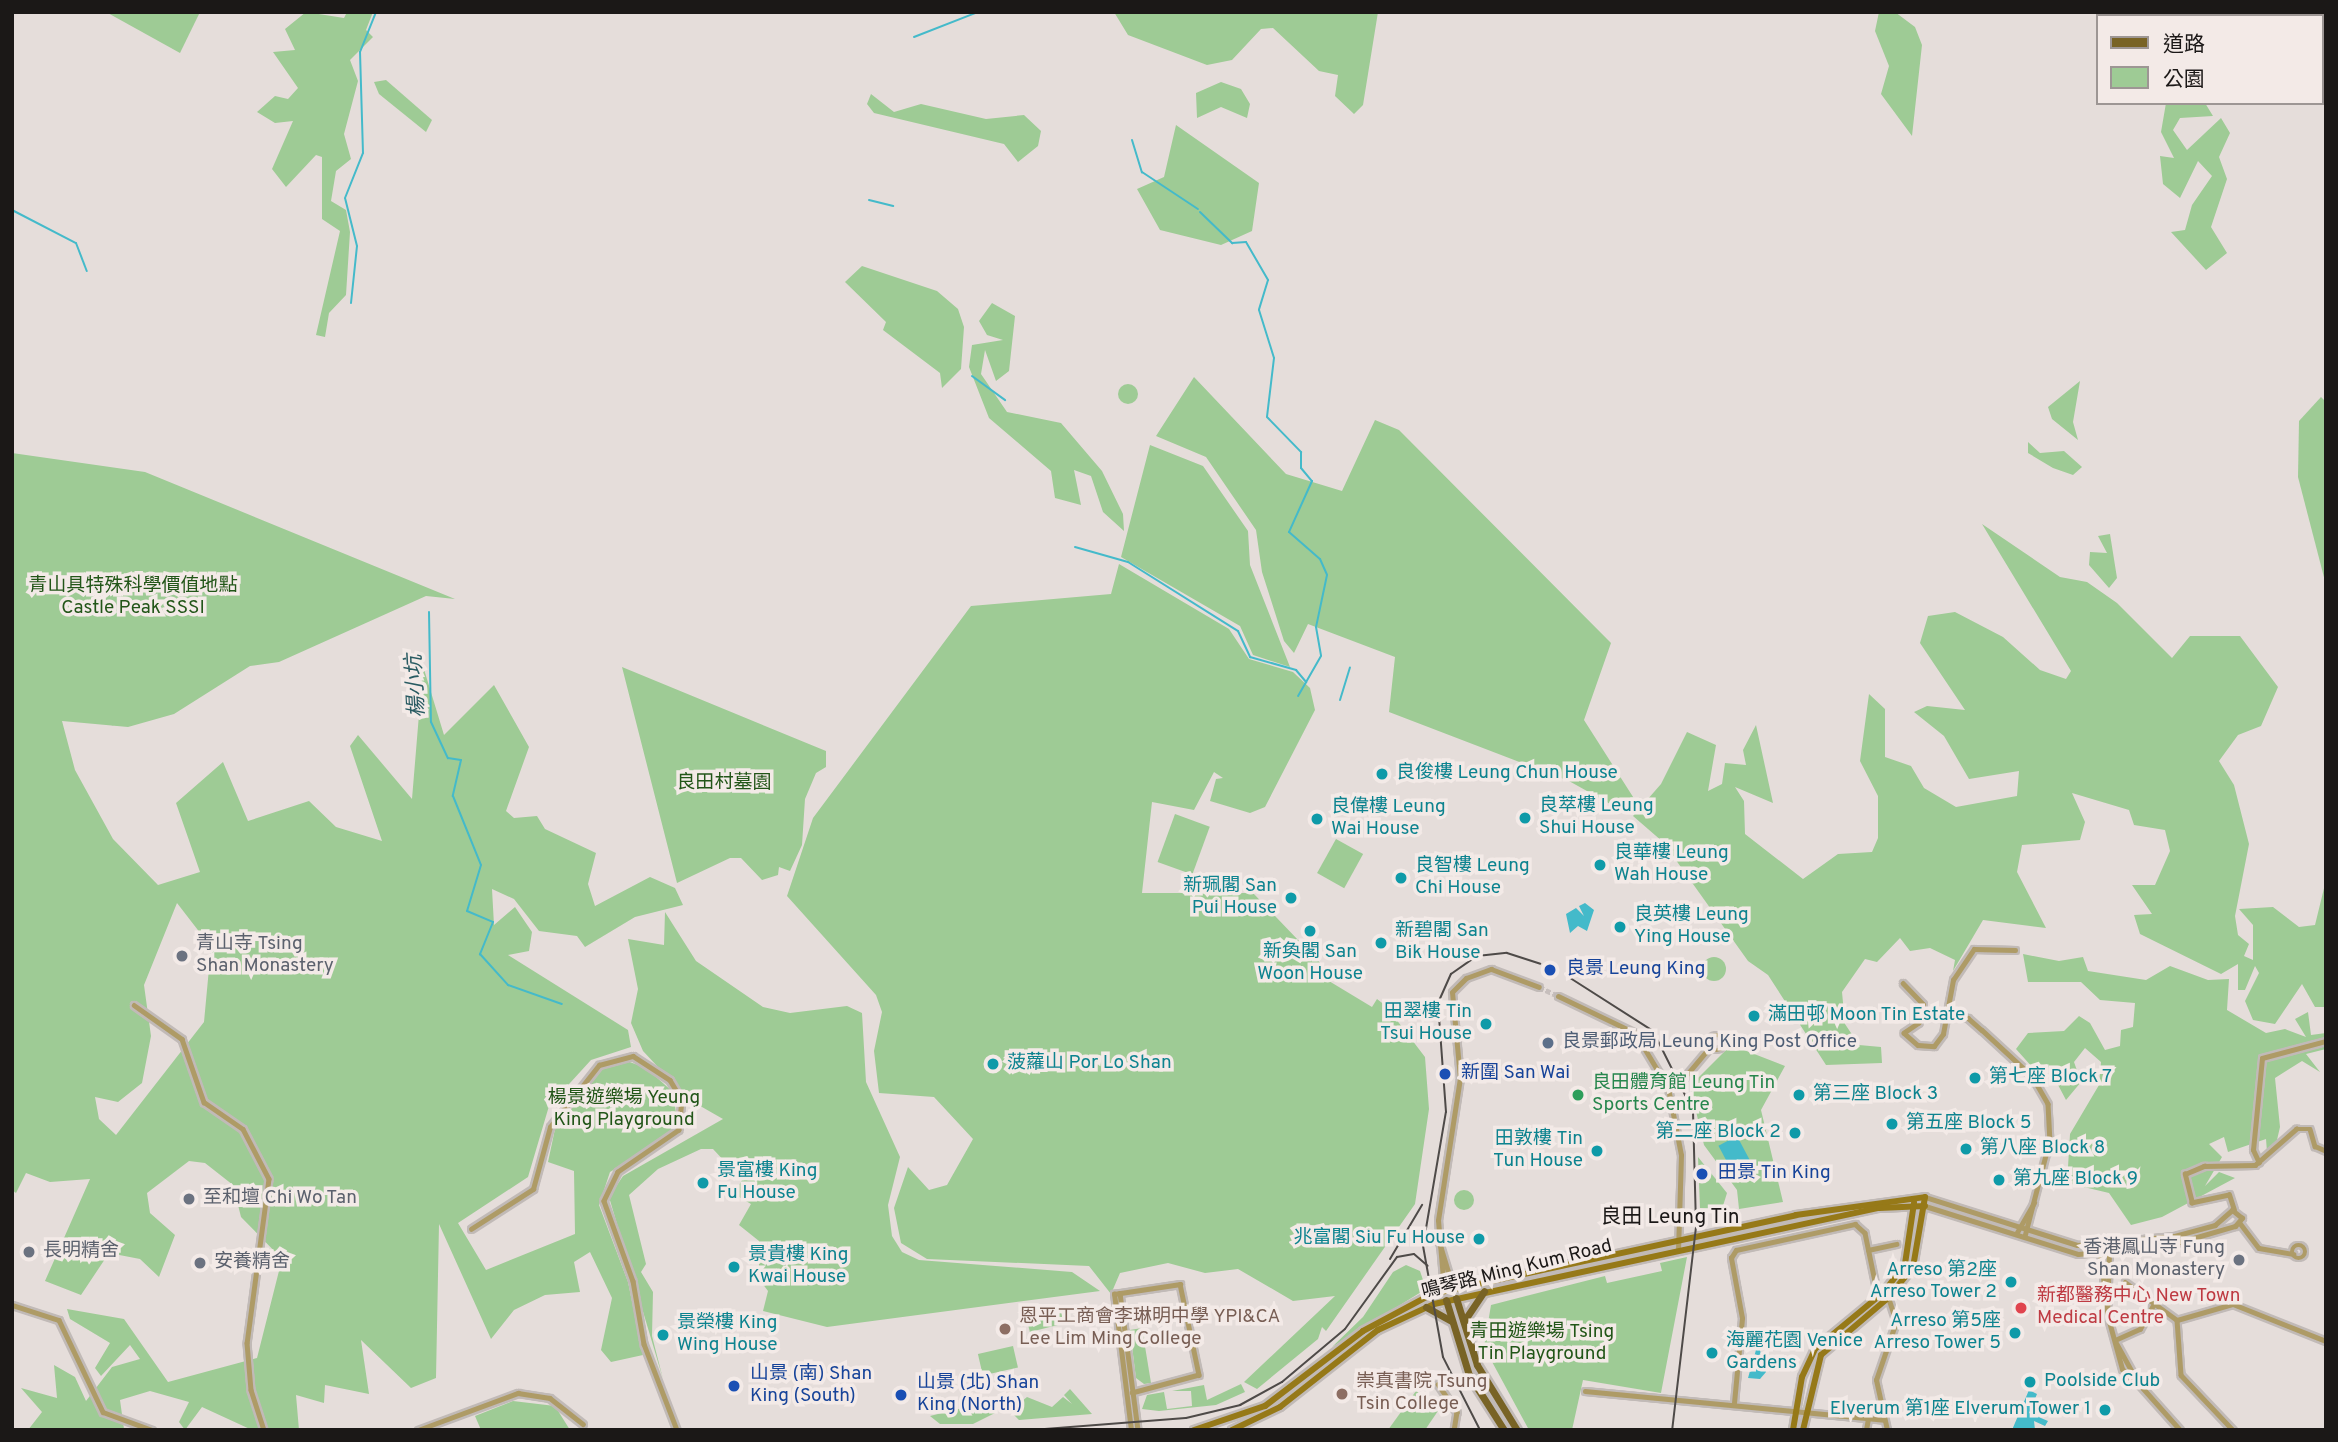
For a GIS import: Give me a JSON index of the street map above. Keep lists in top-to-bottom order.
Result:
{
  "streets": {
    "main road": ["鳴琴路 Ming Kum Road"]
  },
  "districts": ["良田 Leung Tin"],
  "water": ["楊小坑"],
  "parks": [
    "青山具特殊科學價值地點 Castle Peak SSSI",
    "良田村墓園",
    "楊景遊樂場 Yeung King Playground",
    "青田遊樂場 Tsing Tin Playground"
  ],
  "places": [
    "良俊樓 Leung Chun House",
    "良萃樓 Leung Shui House",
    "良偉樓 Leung Wai House",
    "良華樓 Leung Wah House",
    "良智樓 Leung Chi House",
    "新珮閣 San Pui House",
    "良英樓 Leung Ying House",
    "新奐閣 San Woon House",
    "新碧閣 San Bik House",
    "青山寺 Tsing Shan Monastery",
    "良景 Leung King",
    "滿田邨 Moon Tin Estate",
    "田翠樓 Tin Tsui House",
    "良景郵政局 Leung King Post Office",
    "菠蘿山 Por Lo Shan",
    "新圍 San Wai",
    "第七座 Block 7",
    "良田體育館 Leung Tin Sports Centre",
    "第三座 Block 3",
    "第五座 Block 5",
    "第二座 Block 2",
    "第八座 Block 8",
    "田敦樓 Tin Tun House",
    "田景 Tin King",
    "第九座 Block 9",
    "景富樓 King Fu House",
    "至和壇 Chi Wo Tan",
    "兆富閣 Siu Fu House",
    "長明精舍",
    "香港鳳山寺 Fung Shan Monastery",
    "安養精舍",
    "景貴樓 King Kwai House",
    "Arreso 第2座 Arreso Tower 2",
    "新都醫務中心 New Town Medical Centre",
    "恩平工商會李琳明中學 YPI&CA Lee Lim Ming College",
    "Arreso 第5座 Arreso Tower 5",
    "景榮樓 King Wing House",
    "海麗花園 Venice Gardens",
    "Poolside Club",
    "山景 (南) Shan King (South)",
    "崇真書院 Tsung Tsin College",
    "山景 (北) Shan King (North)",
    "Elverum 第1座 Elverum Tower 1"
  ],
  "legend": ["道路", "公園"]
}
